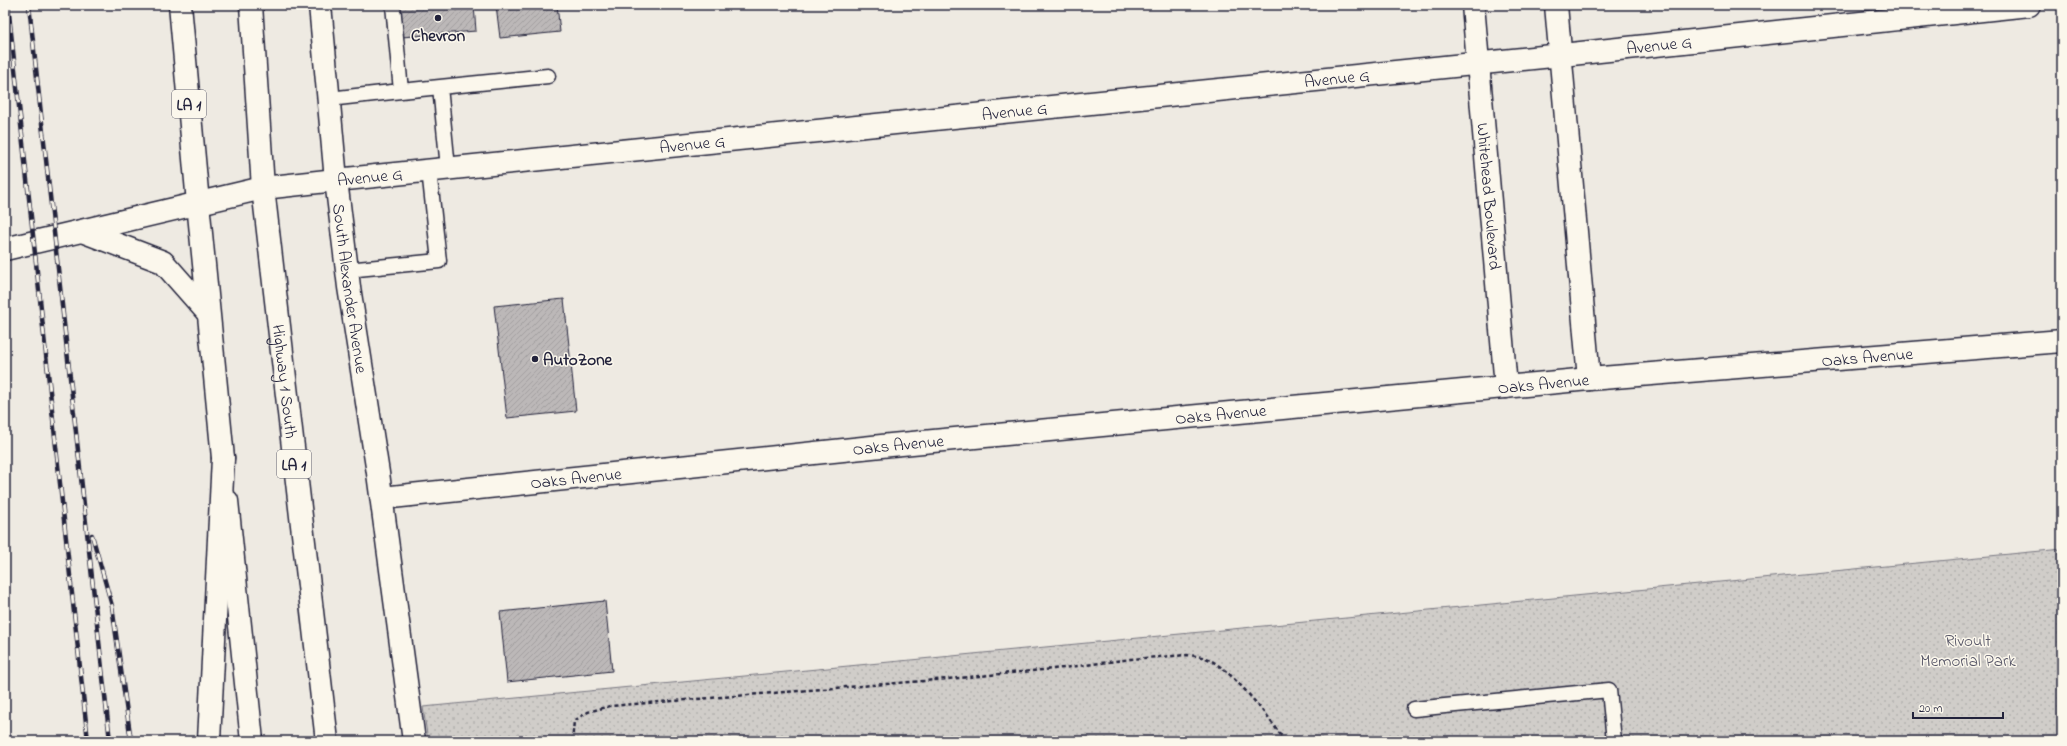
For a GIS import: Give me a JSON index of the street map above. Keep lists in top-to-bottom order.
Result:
{
  "streets": {
    "main road": [
      "Avenue G",
      "LA 1",
      "Whitehead Boulevard",
      "South Alexander Avenue",
      "Oaks Avenue",
      "Highway 1 South"
    ]
  },
  "crossings": [
    ["Avenue G", "LA 1"],
    ["Avenue G", "Whitehead Boulevard"],
    ["Avenue G", "South Alexander Avenue"],
    ["Avenue G", "Highway 1 South"],
    ["LA 1", "Highway 1 South"],
    ["Whitehead Boulevard", "Oaks Avenue"],
    ["South Alexander Avenue", "Oaks Avenue"]
  ],
  "parks": ["Rivoult Memorial Park"],
  "places": ["Chevron", "AutoZone"],
  "scale_bar": "20 m"
}
